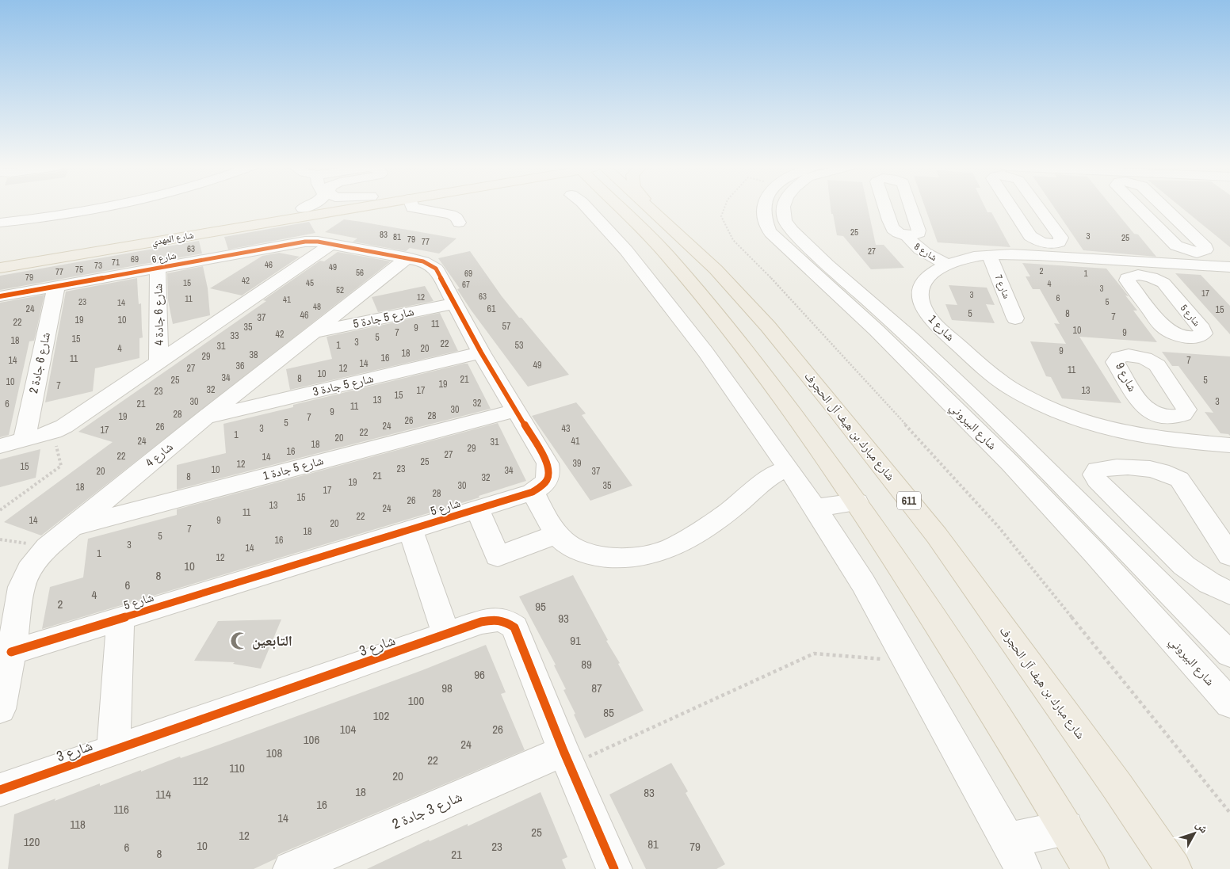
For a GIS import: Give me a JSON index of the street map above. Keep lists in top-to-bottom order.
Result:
{
  "streets": {
    "main road": ["شارع المهدي", "شارع مبارك بن هيف آل الحجرف", "611"],
    "street": [
      "شارع 8",
      "شارع 6",
      "شارع 7",
      "شارع 6 جادة 4",
      "شارع 5",
      "شارع 5 جادة 5",
      "شارع 1",
      "شارع 6 جادة 2",
      "شارع 5 جادة 3",
      "شارع البيروني",
      "شارع 4",
      "شارع 5 جادة 1",
      "شارع 3",
      "شارع 3 جادة 2"
    ]
  },
  "crossings": [
    ["شارع 8", "شارع 1"],
    ["شارع 6", "شارع 6 جادة 4"],
    ["شارع 6", "شارع 5"],
    ["شارع 6", "شارع 6 جادة 2"],
    ["شارع 7", "شارع 1"],
    ["شارع 5", "شارع 5 جادة 5"],
    ["شارع 5", "شارع 5 جادة 3"],
    ["شارع 5", "شارع 4"],
    ["شارع 5", "شارع 5 جادة 1"],
    ["شارع 5 جادة 5", "شارع 4"],
    ["شارع 5 جادة 3", "شارع 4"],
    ["شارع 4", "شارع 5 جادة 1"],
    ["شارع 3", "شارع 3 جادة 2"]
  ],
  "places": {
    "mosque": ["التابعين"]
  },
  "house_numbers": [
    "25",
    "83",
    "3",
    "81",
    "25",
    "79",
    "77",
    "63",
    "27",
    "69",
    "71",
    "46",
    "73",
    "49",
    "75",
    "2",
    "77",
    "56",
    "69",
    "1",
    "79",
    "42",
    "15",
    "45",
    "4",
    "67",
    "3",
    "52",
    "17",
    "3",
    "63",
    "12",
    "6",
    "11",
    "41",
    "23",
    "5",
    "14",
    "48",
    "24",
    "61",
    "15",
    "5",
    "8",
    "46",
    "7",
    "37",
    "19",
    "10",
    "22",
    "11",
    "57",
    "35",
    "9",
    "10",
    "7",
    "9",
    "42",
    "33",
    "5",
    "15",
    "18",
    "3",
    "22",
    "1",
    "53",
    "31",
    "4",
    "20",
    "9",
    "18",
    "38",
    "29",
    "16",
    "11",
    "14",
    "7",
    "14",
    "49",
    "36",
    "27",
    "12",
    "11",
    "10",
    "34",
    "8",
    "21",
    "25",
    "5",
    "10",
    "19",
    "7",
    "32",
    "17",
    "13",
    "23",
    "15",
    "13",
    "30",
    "3",
    "32",
    "6",
    "21",
    "11",
    "30",
    "9",
    "28",
    "28",
    "19",
    "7",
    "26",
    "5",
    "24",
    "26",
    "3",
    "43",
    "17",
    "22",
    "1",
    "20",
    "24",
    "41",
    "31",
    "18",
    "29",
    "16",
    "27",
    "22",
    "14",
    "25",
    "39",
    "12",
    "15",
    "23",
    "10",
    "34",
    "20",
    "37",
    "21",
    "8",
    "32",
    "19",
    "30",
    "35",
    "18",
    "17",
    "28",
    "15",
    "26",
    "13",
    "24",
    "11",
    "22",
    "14",
    "9",
    "20",
    "7",
    "18",
    "5",
    "16",
    "3",
    "14",
    "1",
    "12",
    "10",
    "8",
    "6",
    "4",
    "2",
    "95",
    "93",
    "91",
    "89",
    "96",
    "98",
    "87",
    "100",
    "85",
    "102",
    "104",
    "26",
    "106",
    "24",
    "108",
    "22",
    "110",
    "20",
    "112",
    "18",
    "83",
    "114",
    "16",
    "116",
    "14",
    "118",
    "25",
    "12",
    "120",
    "81",
    "10",
    "23",
    "79",
    "6",
    "8",
    "21"
  ],
  "north": "top right"
}
